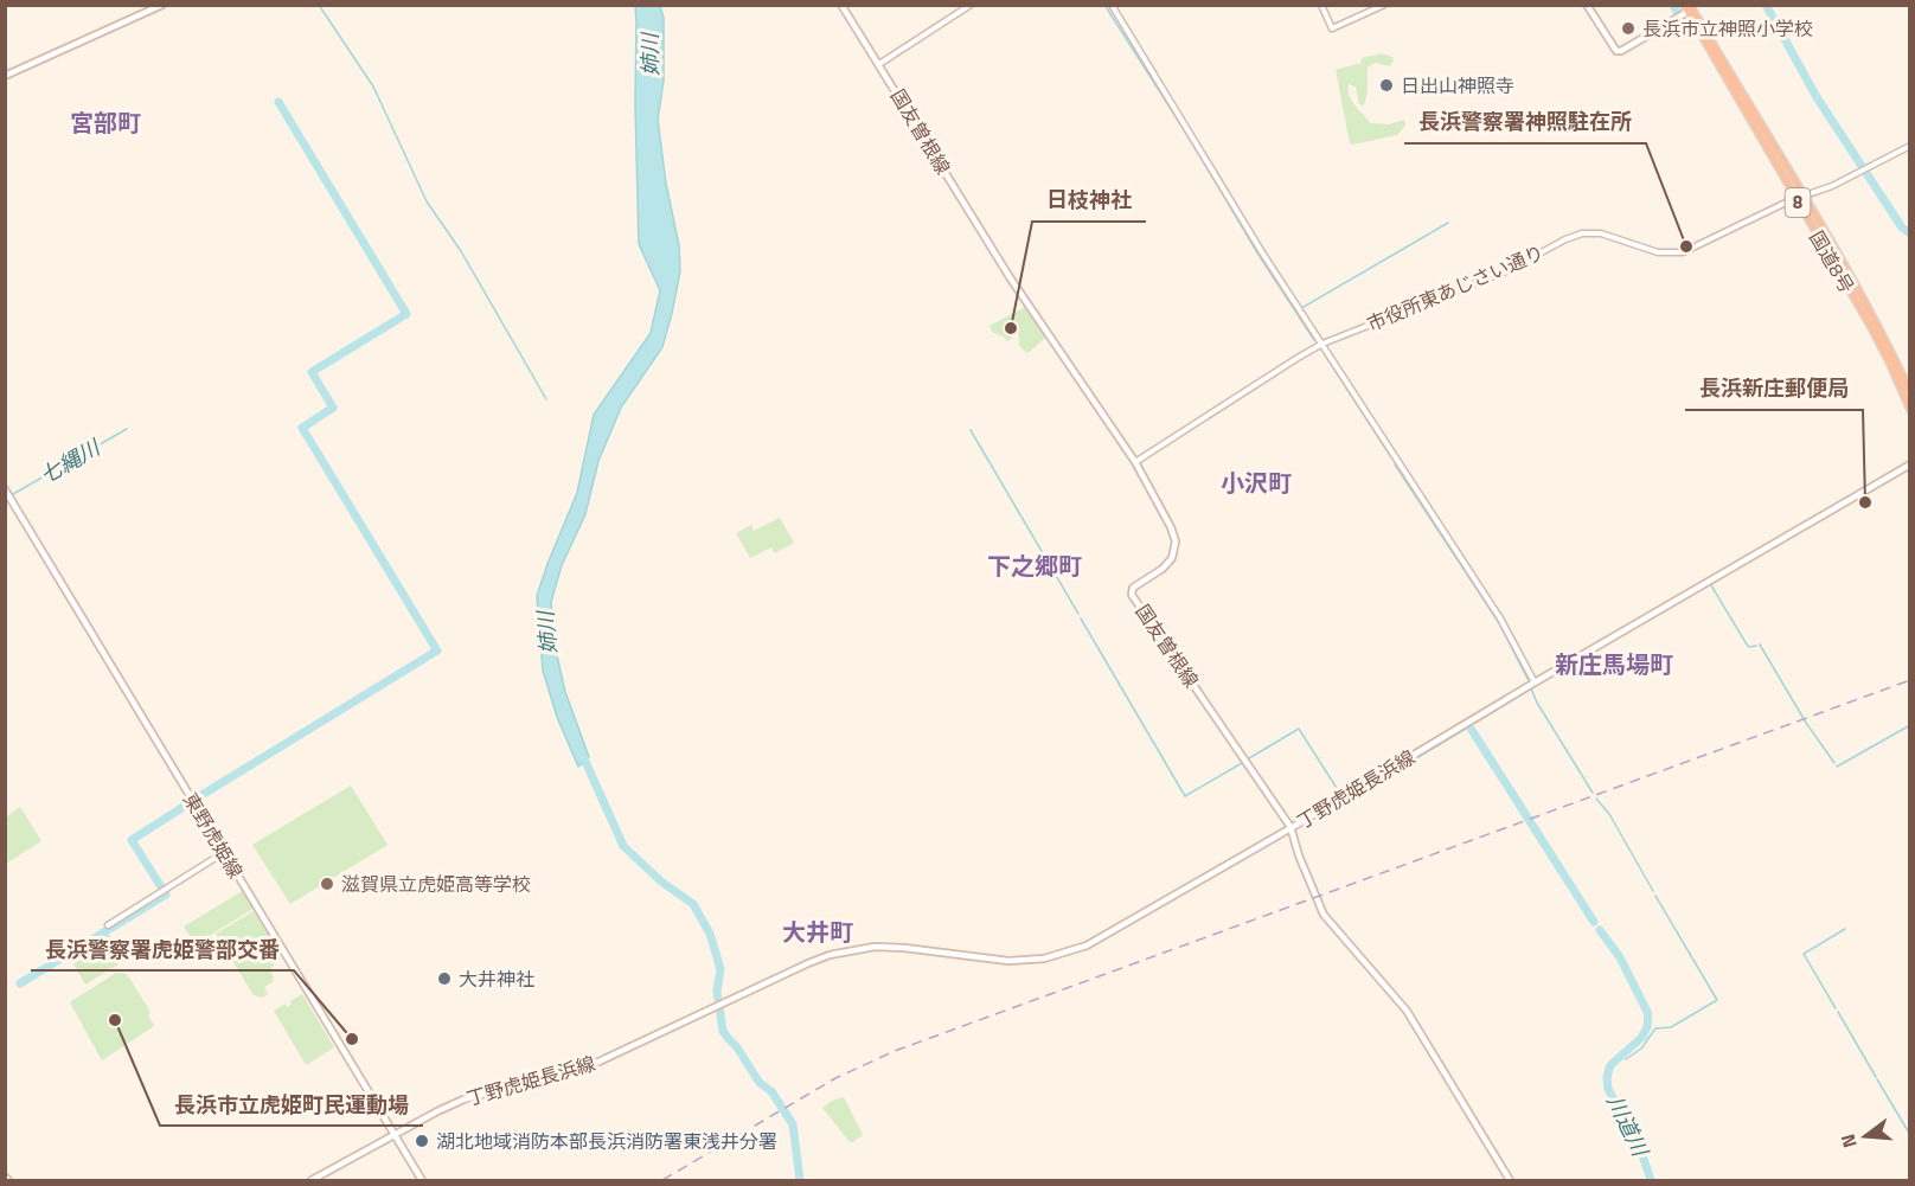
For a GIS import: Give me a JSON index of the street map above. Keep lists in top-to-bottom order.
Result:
{
  "streets": {
    "highway": ["8", "国道8号"],
    "main road": ["国友曽根線", "丁野虎姫長浜線", "東野虎姫線"],
    "street": ["市役所東あじさい通り"]
  },
  "crossings": [
    ["国友曽根線", "市役所東あじさい通り"],
    ["国友曽根線", "丁野虎姫長浜線"],
    ["国道8号", "市役所東あじさい通り"],
    ["丁野虎姫長浜線", "東野虎姫線"]
  ],
  "districts": [
    "宮部町",
    "小沢町",
    "下之郷町",
    "新庄馬場町",
    "大井町"
  ],
  "water": ["姉川", "七縄川", "川道川"],
  "places": [
    "長浜市立神照小学校",
    "日出山神照寺",
    "長浜警察署神照駐在所",
    "日枝神社",
    "長浜新庄郵便局",
    "滋賀県立虎姫高等学校",
    "大井神社",
    "長浜市立虎姫町民運動場",
    "長浜警察署虎姫警部交番",
    "湖北地域消防本部長浜消防署東浅井分署"
  ],
  "north": "left"
}
